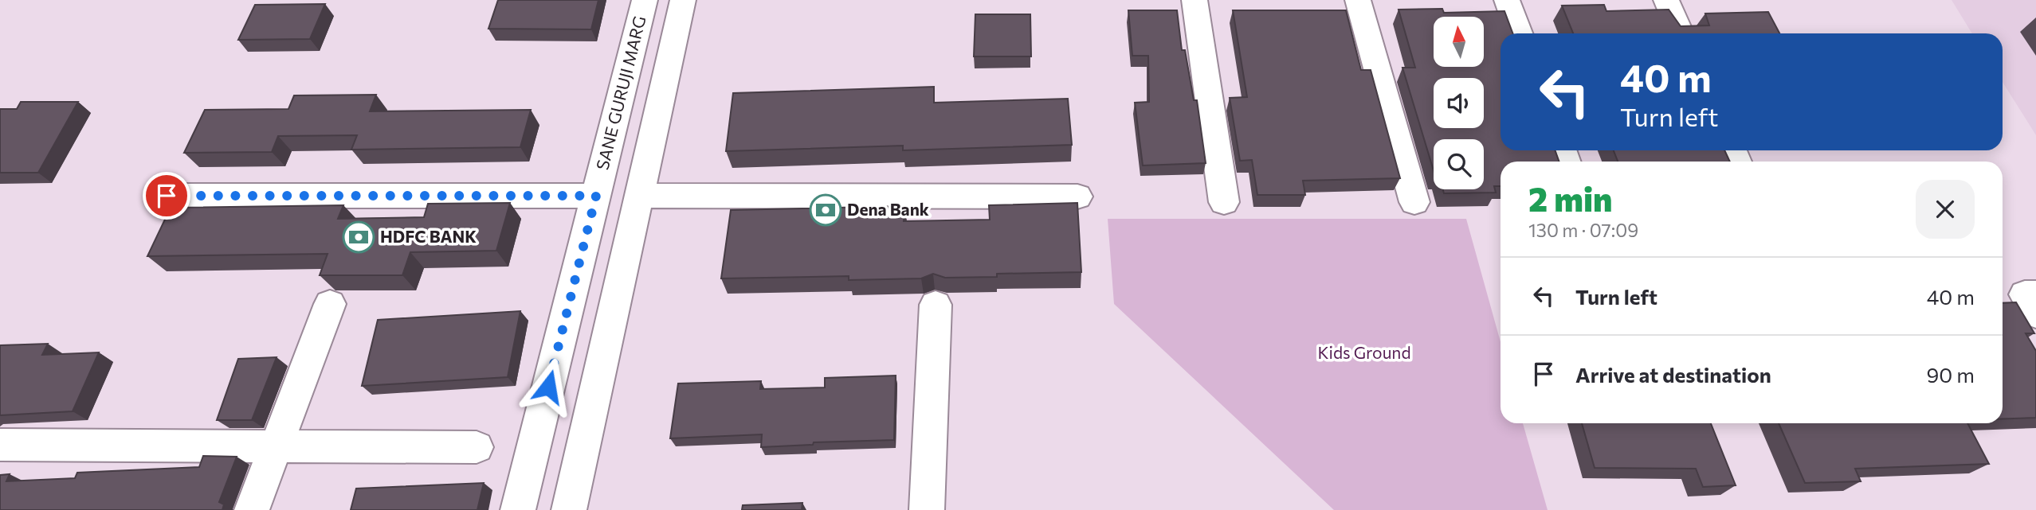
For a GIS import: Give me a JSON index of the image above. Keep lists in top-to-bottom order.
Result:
{
  "streets": {
    "street": ["SANE GURUJI MARG"]
  },
  "parks": ["Kids Ground"],
  "places": {
    "bank": ["Dena Bank", "HDFC BANK"]
  },
  "north": "top",
  "page": {
    "turn": ["40 m", "Turn left"],
    "heading": ["2 min", "130 m · 07:09"],
    "list": [
      {
        "name": "Turn left",
        "value": "40 m"
      },
      {
        "name": "Arrive at destination",
        "value": "90 m"
      }
    ]
  }
}
